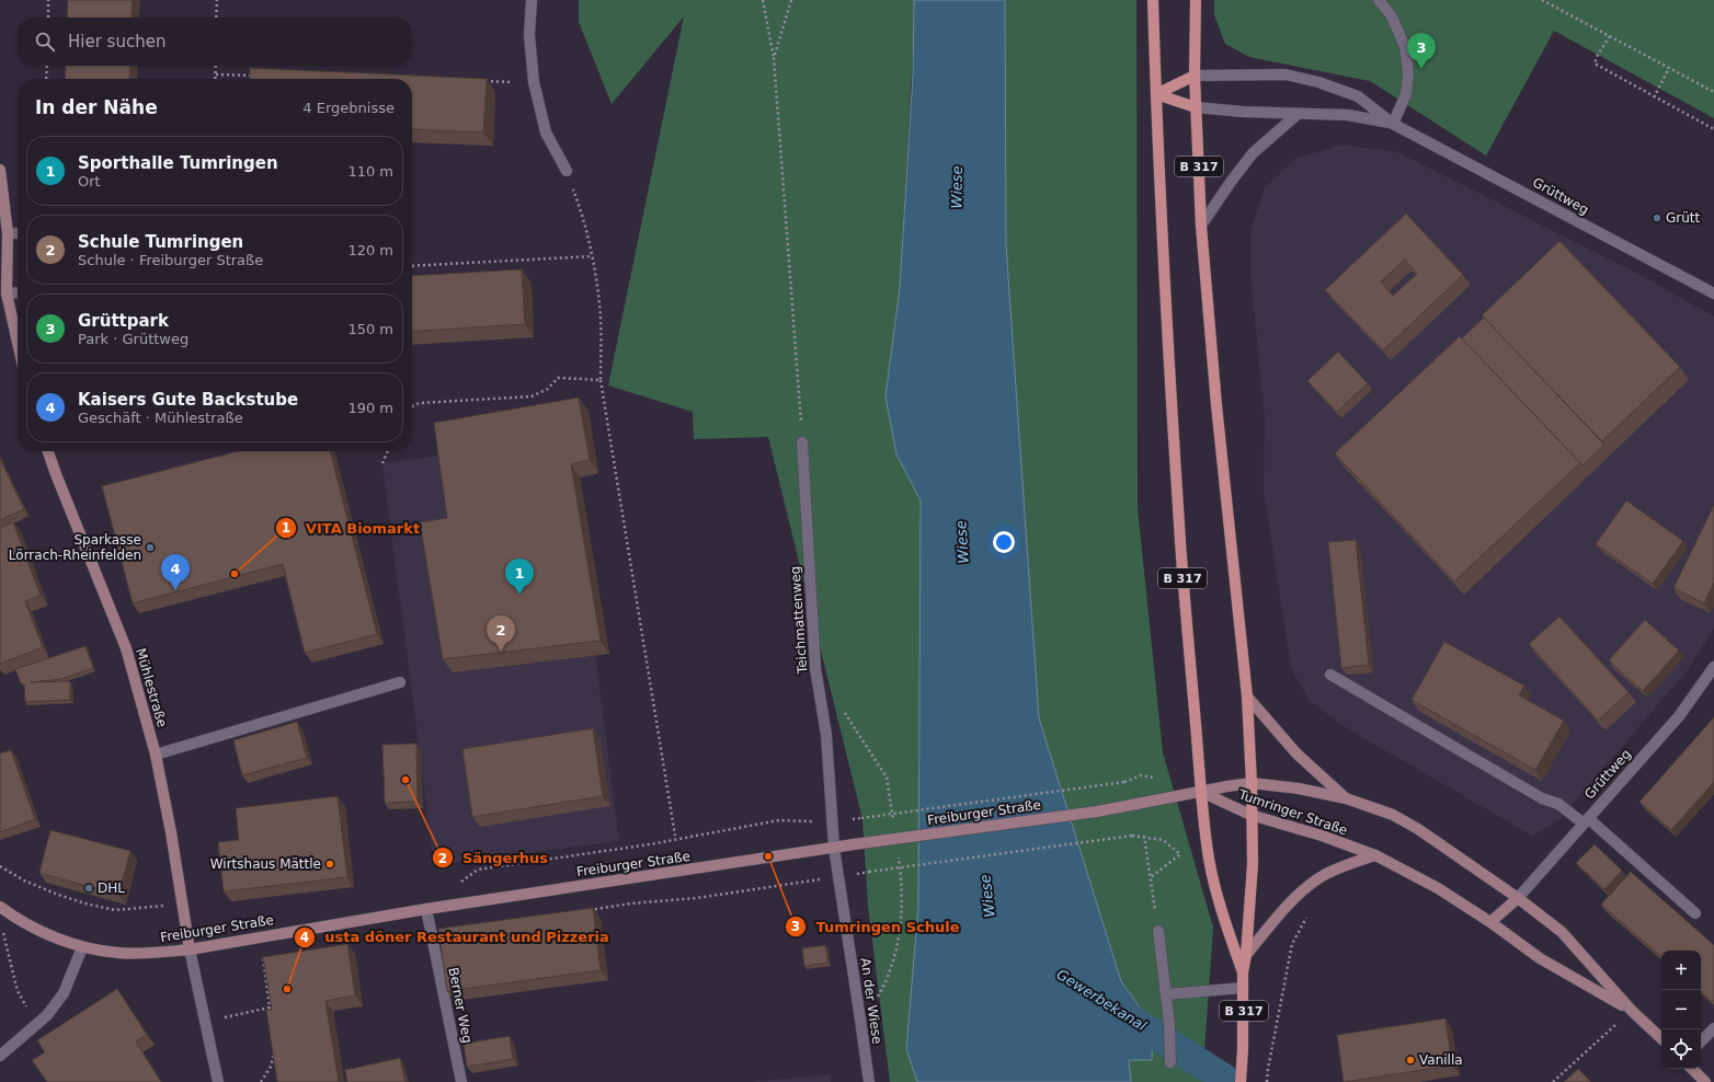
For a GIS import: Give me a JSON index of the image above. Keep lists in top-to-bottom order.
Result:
{
  "streets": {
    "main road": ["B 317"],
    "street": [
      "Grüttweg",
      "Teichmattenweg",
      "Mühlestraße",
      "Freiburger Straße",
      "Tumringer Straße",
      "An der Wiese",
      "Berner Weg"
    ]
  },
  "crossings": [
    ["B 317", "Grüttweg"],
    ["B 317", "Freiburger Straße"],
    ["B 317", "Tumringer Straße"],
    ["Grüttweg", "Tumringer Straße"],
    ["Teichmattenweg", "An der Wiese"],
    ["Mühlestraße", "Freiburger Straße"],
    ["Freiburger Straße", "Tumringer Straße"],
    ["Freiburger Straße", "An der Wiese"],
    ["Freiburger Straße", "Berner Weg"]
  ],
  "water": ["Wiese", "Gewerbekanal"],
  "places": [
    "Grütt",
    "Sparkasse Lörrach-Rheinfelden",
    "VITA Biomarkt",
    "Sängerhus",
    "Tumringen Schule",
    "Wirtshaus Mättle",
    "DHL",
    "usta döner Restaurant und Pizzeria",
    "Vanilla"
  ],
  "page": {
    "search": "Hier suchen",
    "pins": [
      "3",
      "4",
      "1",
      "2"
    ],
    "heading": ["In der Nähe", "4 Ergebnisse"],
    "list": [
      {
        "mark": "1",
        "name": "Sporthalle Tumringen",
        "note": "Ort",
        "value": "110 m"
      },
      {
        "mark": "2",
        "name": "Schule Tumringen",
        "note": "Schule · Freiburger Straße",
        "value": "120 m"
      },
      {
        "mark": "3",
        "name": "Grüttpark",
        "note": "Park · Grüttweg",
        "value": "150 m"
      },
      {
        "mark": "4",
        "name": "Kaisers Gute Backstube",
        "note": "Geschäft · Mühlestraße",
        "value": "190 m"
      }
    ],
    "map_buttons": ["+", "−"]
  }
}
